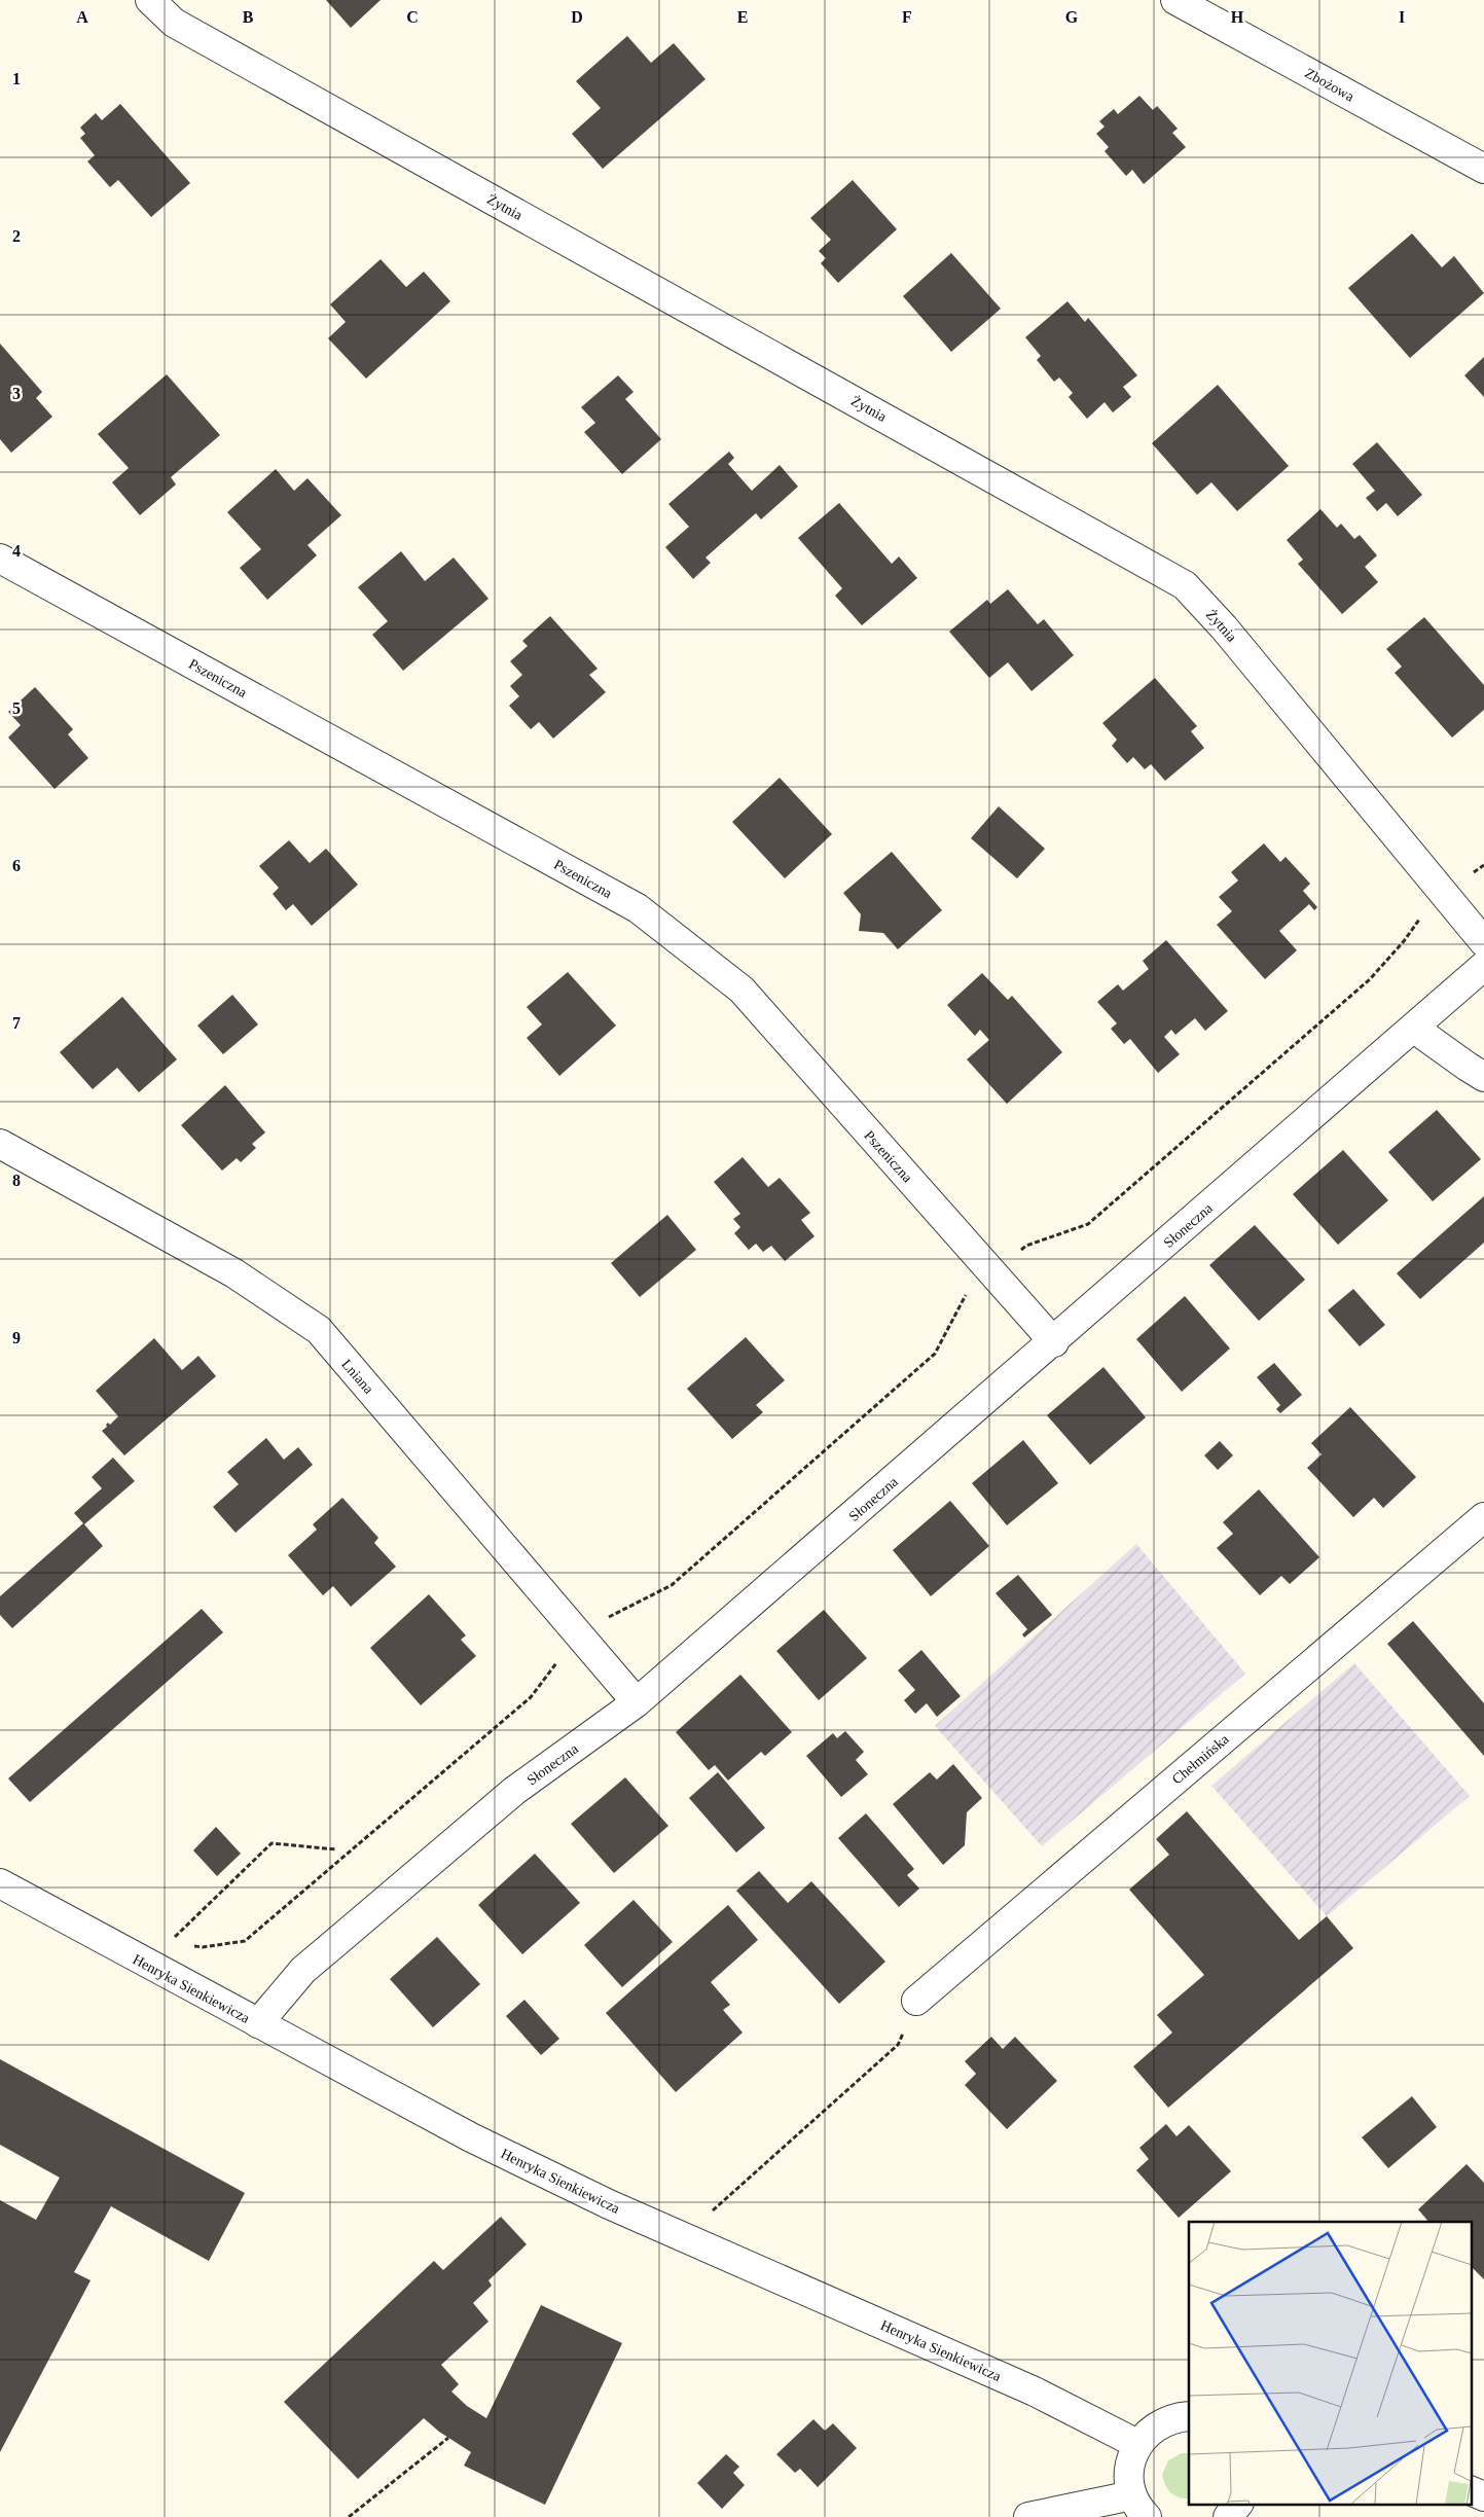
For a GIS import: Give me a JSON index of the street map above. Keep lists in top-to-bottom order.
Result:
{
  "streets": {
    "street": [
      "Zbożowa",
      "Żytnia",
      "Pszeniczna",
      "Słoneczna",
      "Lniana",
      "Chełmińska",
      "Henryka Sienkiewicza"
    ]
  },
  "crossings": [
    ["Pszeniczna", "Słoneczna"],
    ["Słoneczna", "Lniana"],
    ["Słoneczna", "Henryka Sienkiewicza"]
  ],
  "grid": {
    "columns": [
      "A",
      "B",
      "C",
      "D",
      "E",
      "F",
      "G",
      "H",
      "I"
    ],
    "rows": [
      "1",
      "2",
      "3",
      "4",
      "5",
      "6",
      "7",
      "8",
      "9"
    ]
  }
}
